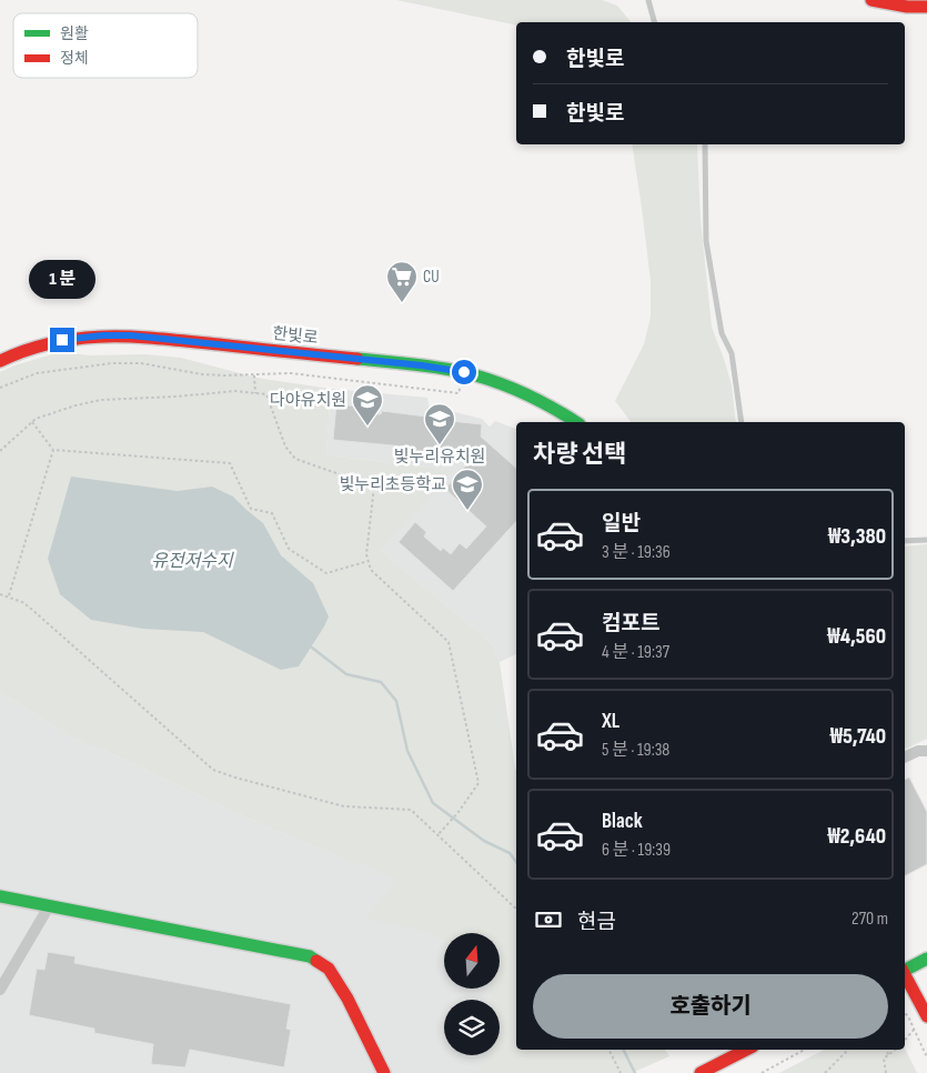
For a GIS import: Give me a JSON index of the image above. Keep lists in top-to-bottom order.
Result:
{
  "streets": {
    "street": ["한빛로"]
  },
  "water": ["유전저수지"],
  "places": {
    "supermarket": ["CU"],
    "school or university": ["다야유치원", "빛누리유치원", "빛누리초등학교"]
  },
  "legend": ["원활", "정체"],
  "north": "top",
  "page": {
    "banner": ["한빛로", "한빛로"],
    "bubble": "1 분",
    "heading": "차량 선택",
    "list": [
      {
        "name": "일반",
        "note": "3 분 · 19:36",
        "value": "₩3,380"
      },
      {
        "name": "컴포트",
        "note": "4 분 · 19:37",
        "value": "₩4,560"
      },
      {
        "name": "XL",
        "note": "5 분 · 19:38",
        "value": "₩5,740"
      },
      {
        "name": "Black",
        "note": "6 분 · 19:39",
        "value": "₩2,640"
      }
    ],
    "pay": ["현금", "270 m"],
    "buttons": "호출하기"
  }
}
